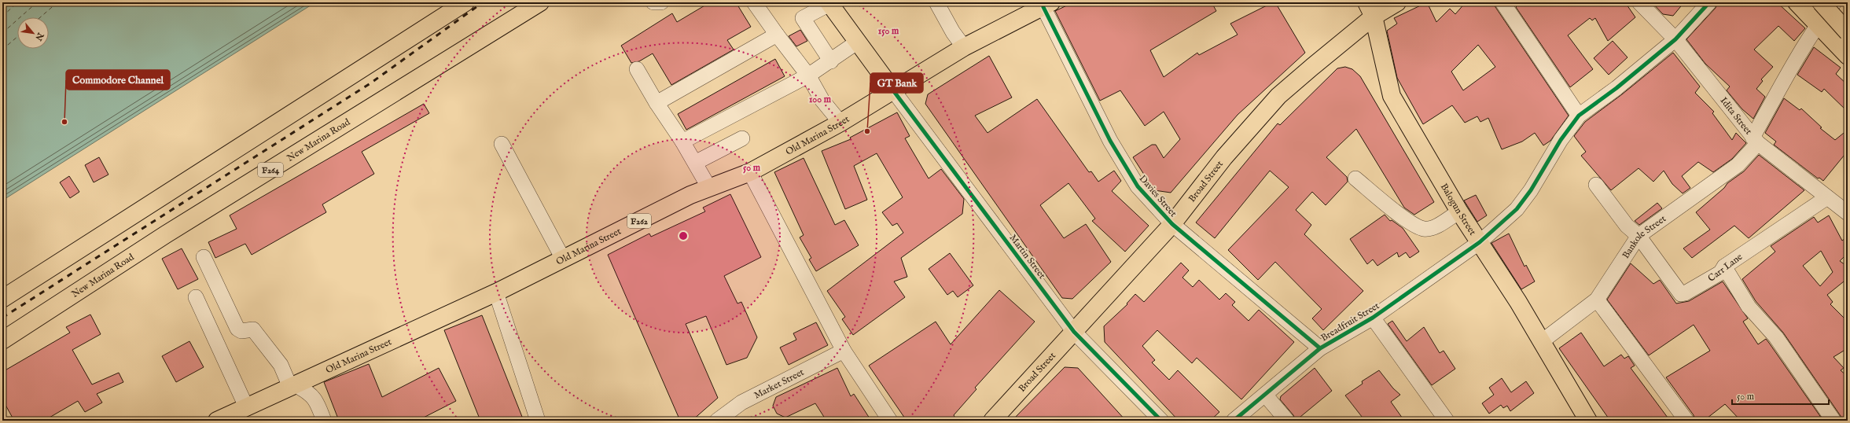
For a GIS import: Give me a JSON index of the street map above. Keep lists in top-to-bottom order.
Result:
{
  "streets": {
    "main road": [
      "Old Marina Street",
      "New Marina Road",
      "F264",
      "Broad Street",
      "Balogun Street",
      "F262"
    ],
    "street": [
      "Idita Street",
      "Davies Street",
      "Bankole Street",
      "Martin Street",
      "Carr Lane",
      "Breadfruit Street",
      "Market Street"
    ]
  },
  "crossings": [
    ["Idita Street", "Bankole Street"],
    ["Idita Street", "Carr Lane"],
    ["Idita Street", "Breadfruit Street"],
    ["Old Marina Street", "Davies Street"],
    ["Old Marina Street", "Martin Street"],
    ["Broad Street", "Davies Street"],
    ["Broad Street", "Balogun Street"],
    ["Broad Street", "Martin Street"],
    ["Davies Street", "Breadfruit Street"],
    ["Balogun Street", "Bankole Street"],
    ["Balogun Street", "Breadfruit Street"],
    ["Bankole Street", "Carr Lane"]
  ],
  "places": ["Commodore Channel", "GT Bank"],
  "scale_bar": "50 m",
  "north": "bottom right",
  "rings": ["150 m", "100 m", "50 m"]
}
